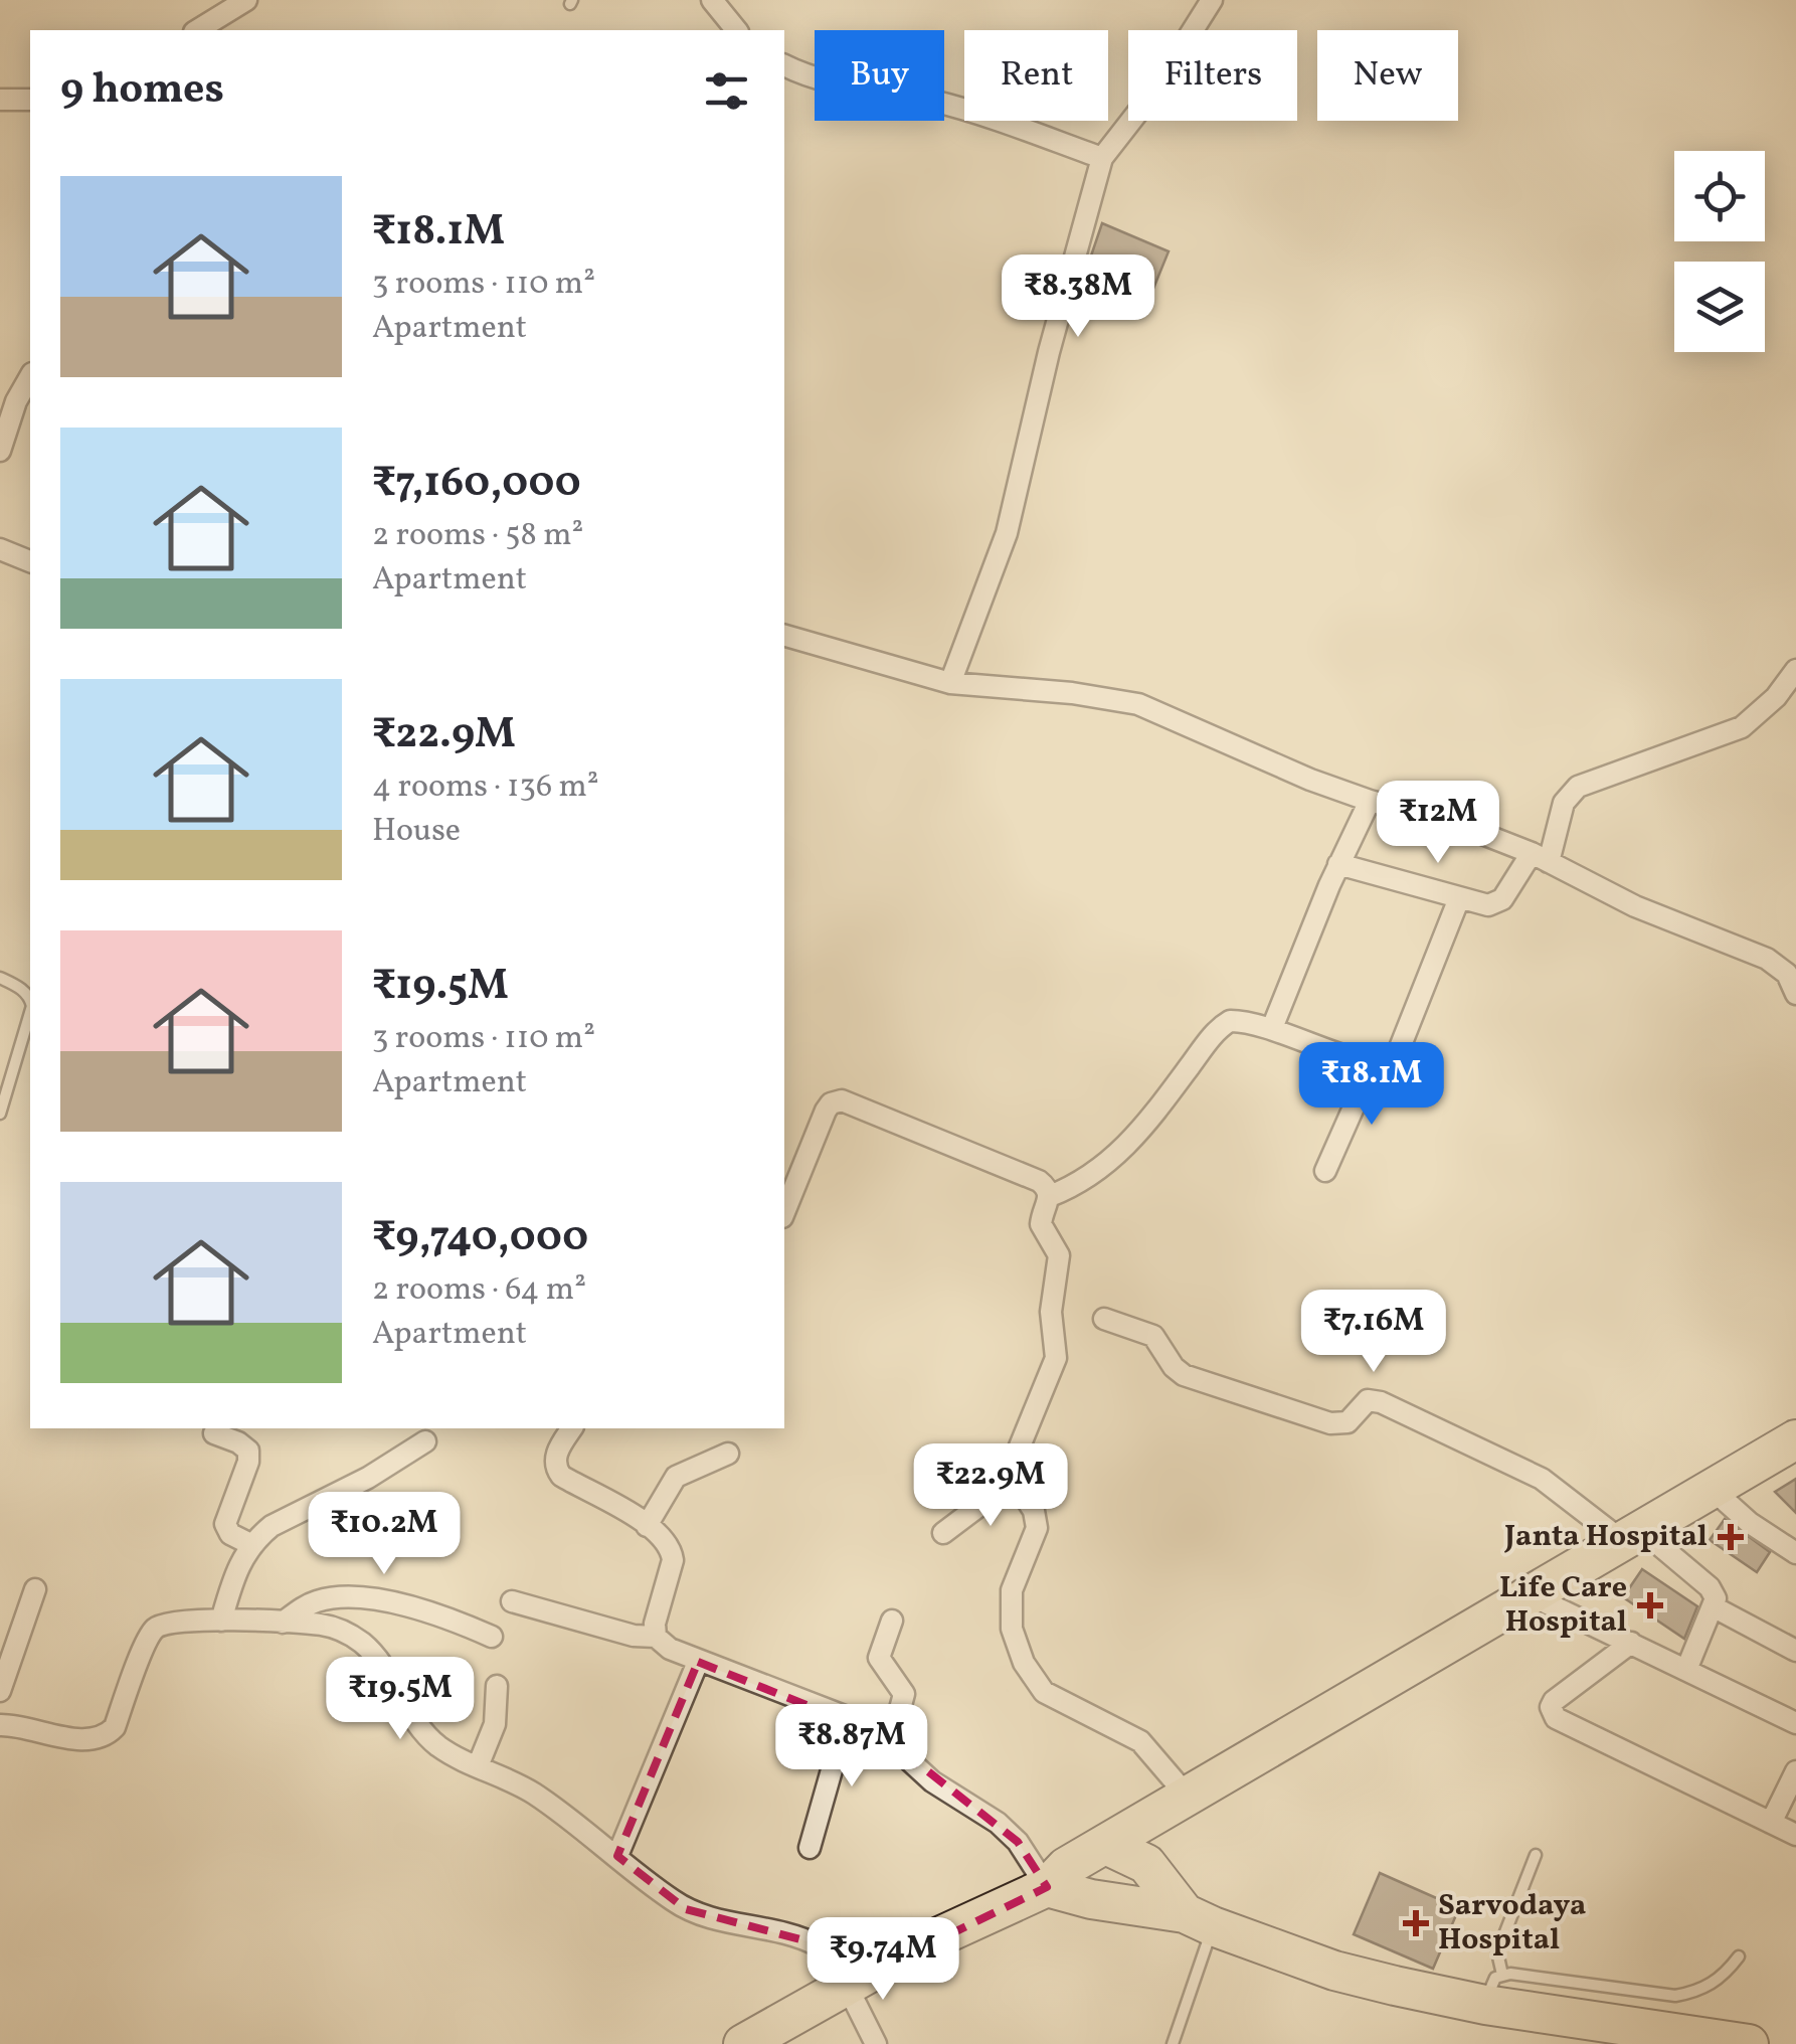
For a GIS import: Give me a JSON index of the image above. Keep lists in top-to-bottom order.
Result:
{
  "places": {
    "health": ["Janta Hospital", "Life Care Hospital", "Sarvodaya Hospital"]
  },
  "page": {
    "chip": [
      "Buy",
      "Rent",
      "Filters",
      "New"
    ],
    "heading": "9 homes",
    "list": [
      {
        "name": "₹18.1M",
        "note": "3 rooms · 110 m² · Apartment"
      },
      {
        "name": "₹7,160,000",
        "note": "2 rooms · 58 m² · Apartment"
      },
      {
        "name": "₹22.9M",
        "note": "4 rooms · 136 m² · House"
      },
      {
        "name": "₹19.5M",
        "note": "3 rooms · 110 m² · Apartment"
      },
      {
        "name": "₹9,740,000",
        "note": "2 rooms · 64 m² · Apartment"
      }
    ],
    "price": [
      "₹8.38M",
      "₹12M",
      "₹18.1M",
      "₹7.16M",
      "₹22.9M",
      "₹10.2M",
      "₹19.5M",
      "₹8.87M",
      "₹9.74M"
    ]
  }
}
